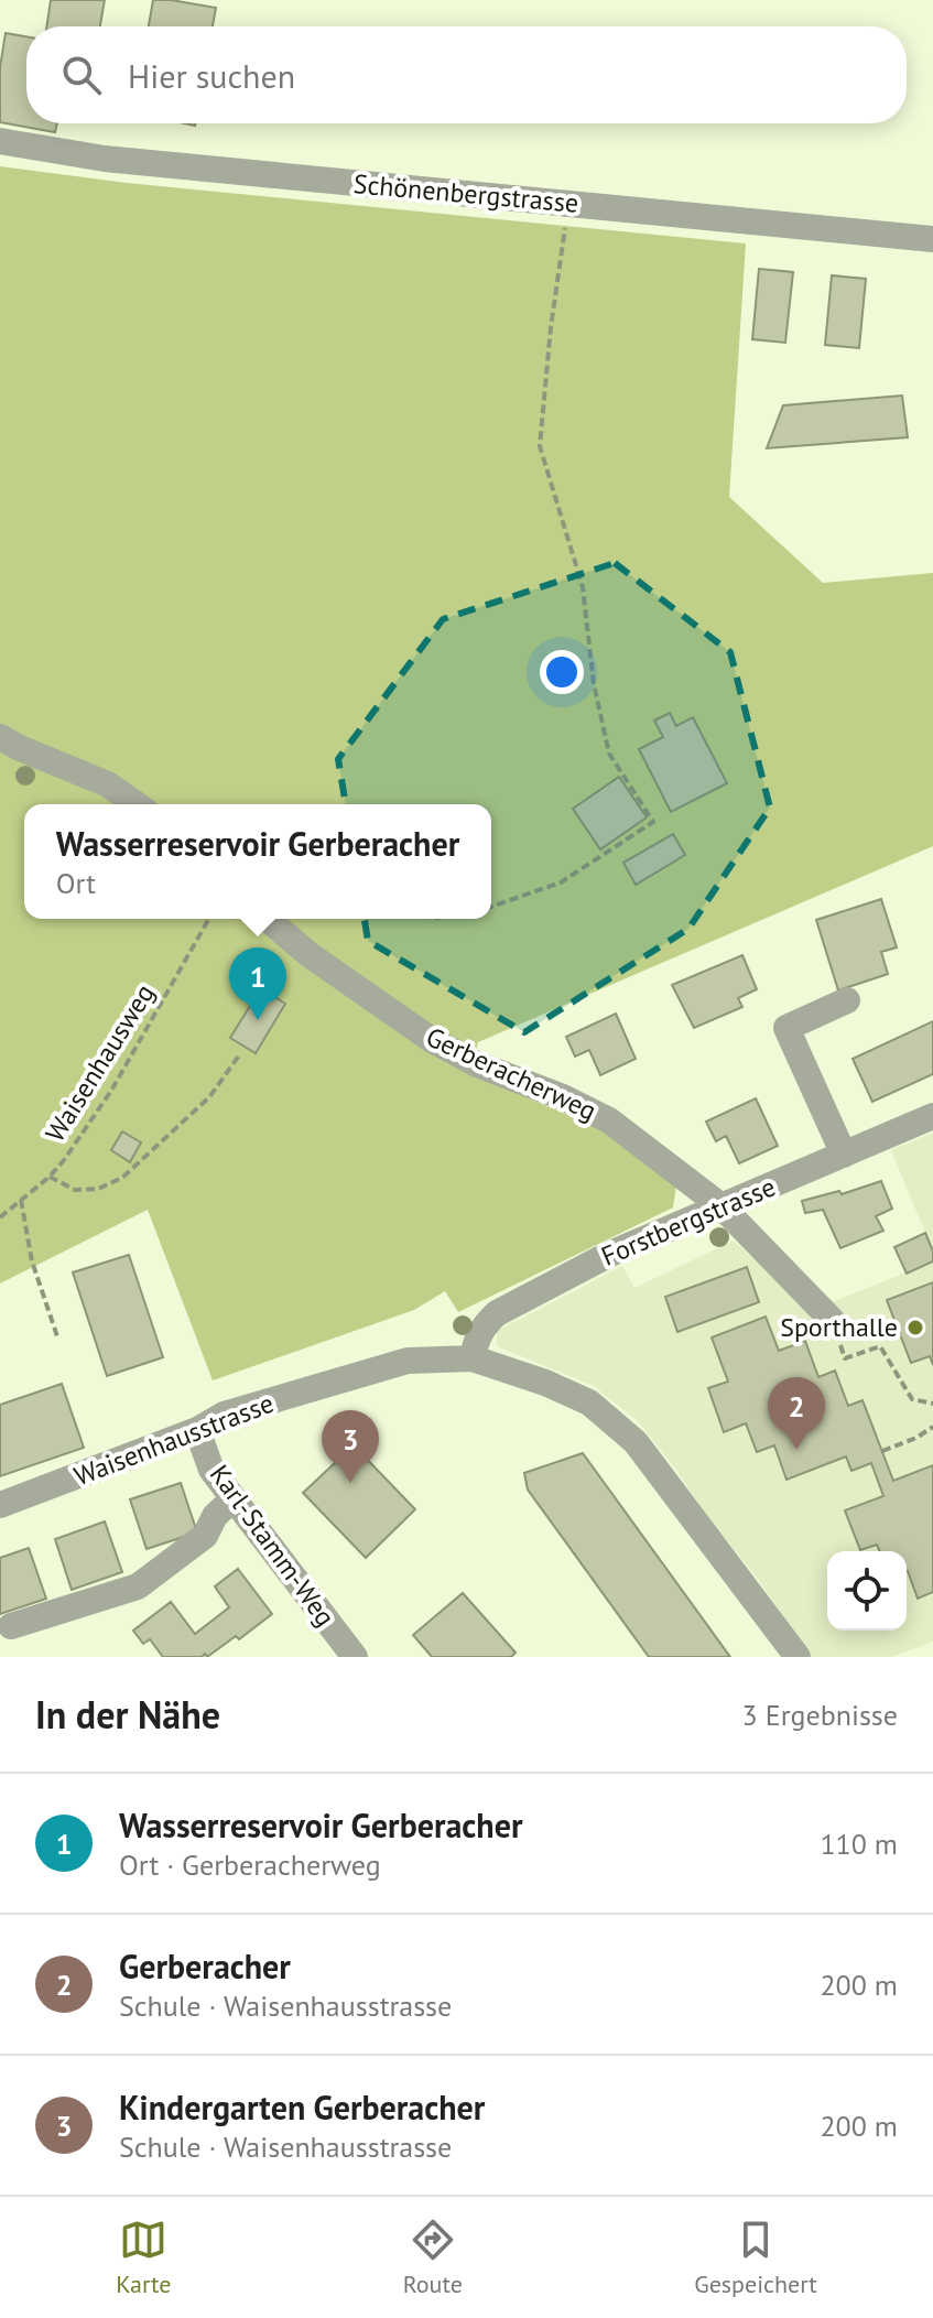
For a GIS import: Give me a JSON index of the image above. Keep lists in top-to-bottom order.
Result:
{
  "streets": {
    "street": [
      "Schönenbergstrasse",
      "Gerberacherweg",
      "Forstbergstrasse",
      "Waisenhausstrasse",
      "Karl-Stamm-Weg"
    ],
    "path": ["Waisenhausweg"]
  },
  "crossings": [
    ["Gerberacherweg", "Forstbergstrasse"],
    ["Forstbergstrasse", "Waisenhausstrasse"],
    ["Waisenhausstrasse", "Karl-Stamm-Weg"]
  ],
  "places": ["Sporthalle"],
  "page": {
    "search": "Hier suchen",
    "popup": ["Wasserreservoir Gerberacher", "Ort"],
    "pins": ["1", "2", "3"],
    "heading": ["In der Nähe", "3 Ergebnisse"],
    "list": [
      {
        "mark": "1",
        "name": "Wasserreservoir Gerberacher",
        "note": "Ort · Gerberacherweg",
        "value": "110 m"
      },
      {
        "mark": "2",
        "name": "Gerberacher",
        "note": "Schule · Waisenhausstrasse",
        "value": "200 m"
      },
      {
        "mark": "3",
        "name": "Kindergarten Gerberacher",
        "note": "Schule · Waisenhausstrasse",
        "value": "200 m"
      }
    ],
    "nav": ["Karte", "Route", "Gespeichert"]
  }
}
